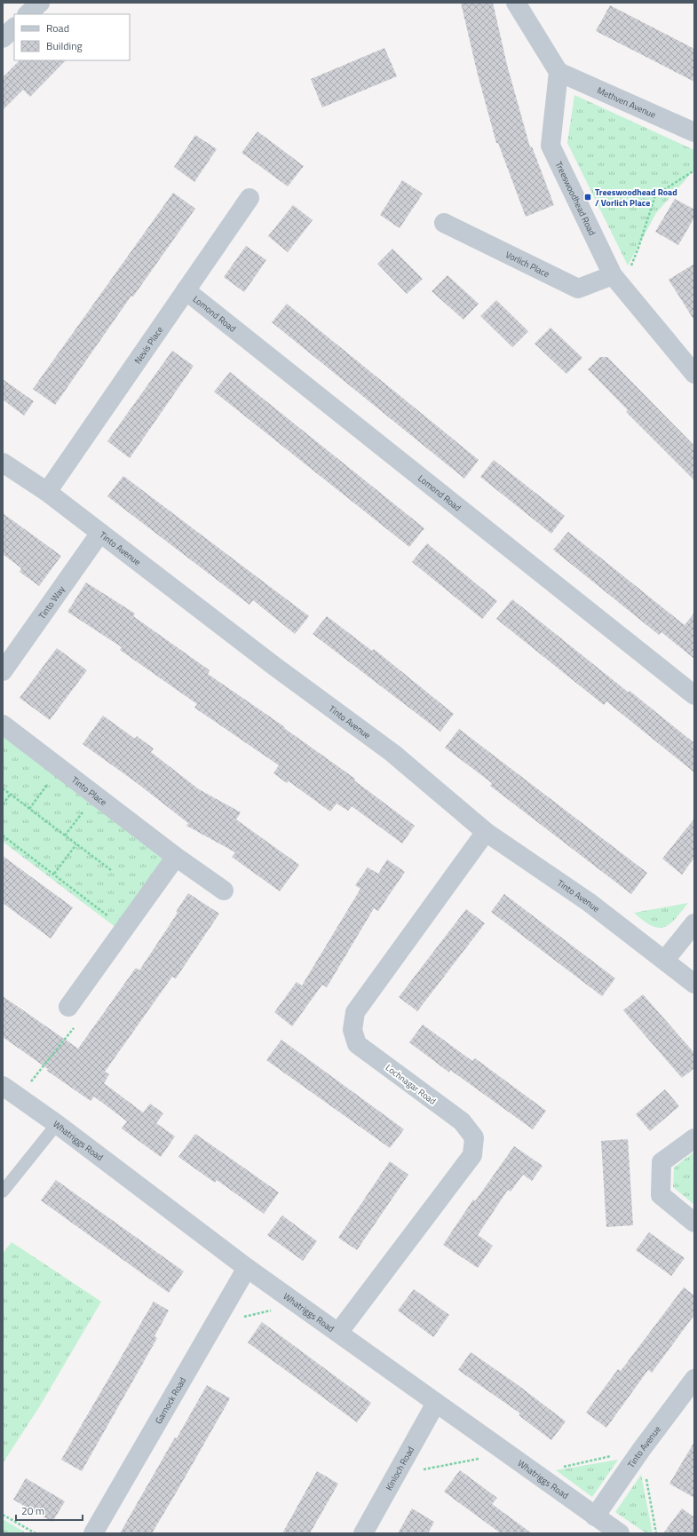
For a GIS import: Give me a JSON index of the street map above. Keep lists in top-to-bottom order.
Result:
{
  "streets": {
    "street": [
      "Methven Avenue",
      "Treeswoodhead Road",
      "Vorlich Place",
      "Lomond Road",
      "Nevis Place",
      "Tinto Avenue",
      "Tinto Way",
      "Tinto Place",
      "Lochnagar Road",
      "Whatriggs Road",
      "Garnock Road",
      "Kinloch Road"
    ]
  },
  "crossings": [
    ["Methven Avenue", "Treeswoodhead Road"],
    ["Treeswoodhead Road", "Vorlich Place"],
    ["Lomond Road", "Nevis Place"],
    ["Nevis Place", "Tinto Avenue"],
    ["Tinto Avenue", "Tinto Way"],
    ["Tinto Avenue", "Lochnagar Road"],
    ["Tinto Avenue", "Whatriggs Road"],
    ["Lochnagar Road", "Whatriggs Road"],
    ["Whatriggs Road", "Garnock Road"],
    ["Whatriggs Road", "Kinloch Road"]
  ],
  "places": {
    "transit": ["Treeswoodhead Road / Vorlich Place"]
  },
  "legend": ["Road", "Building"],
  "scale_bar": "20 m"
}
